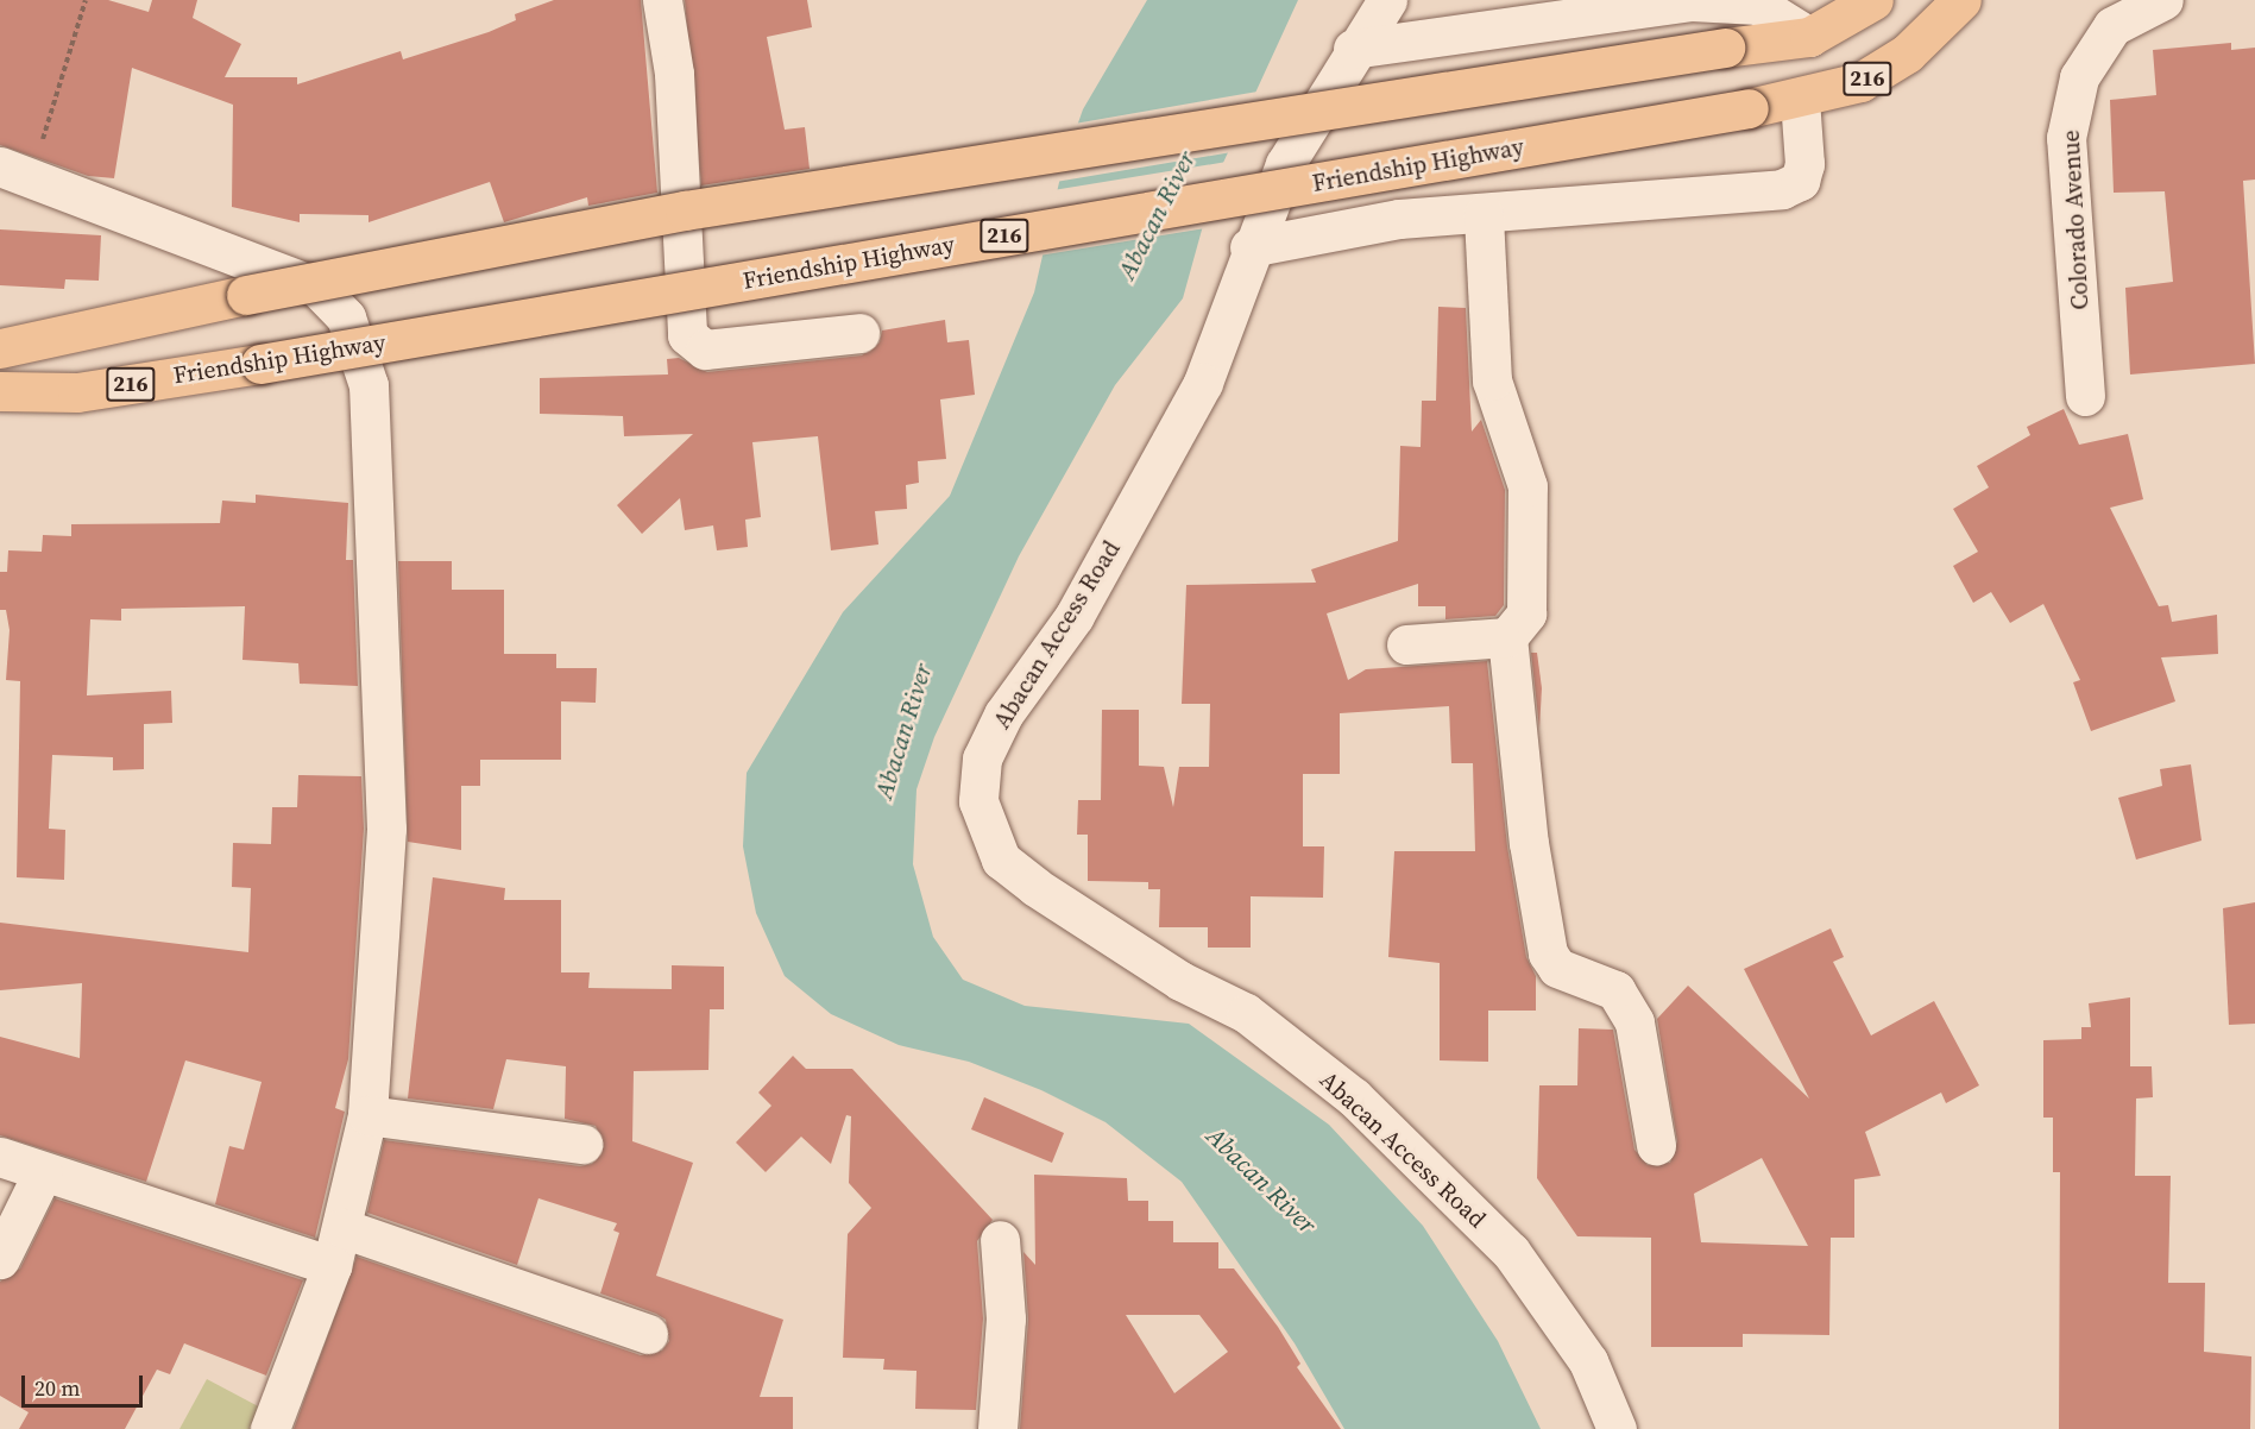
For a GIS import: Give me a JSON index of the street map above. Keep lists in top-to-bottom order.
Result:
{
  "streets": {
    "main road": ["216", "Friendship Highway"],
    "street": ["Colorado Avenue", "Abacan Access Road"]
  },
  "water": ["Abacan River"],
  "scale_bar": "20 m"
}
